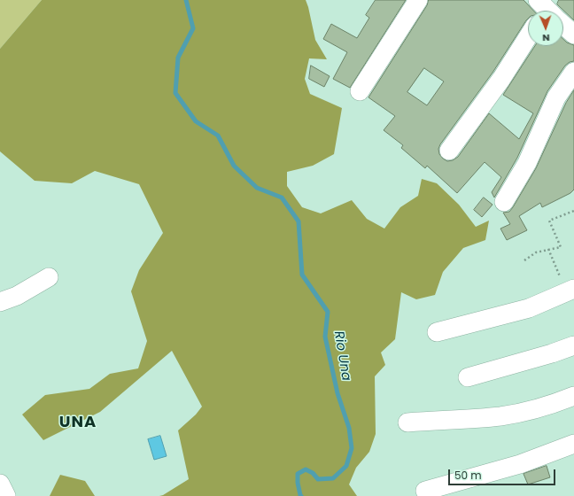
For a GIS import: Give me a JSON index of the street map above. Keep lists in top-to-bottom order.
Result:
{
  "districts": ["UNA"],
  "water": ["Rio Una"],
  "scale_bar": "50 m",
  "north": "bottom"
}
